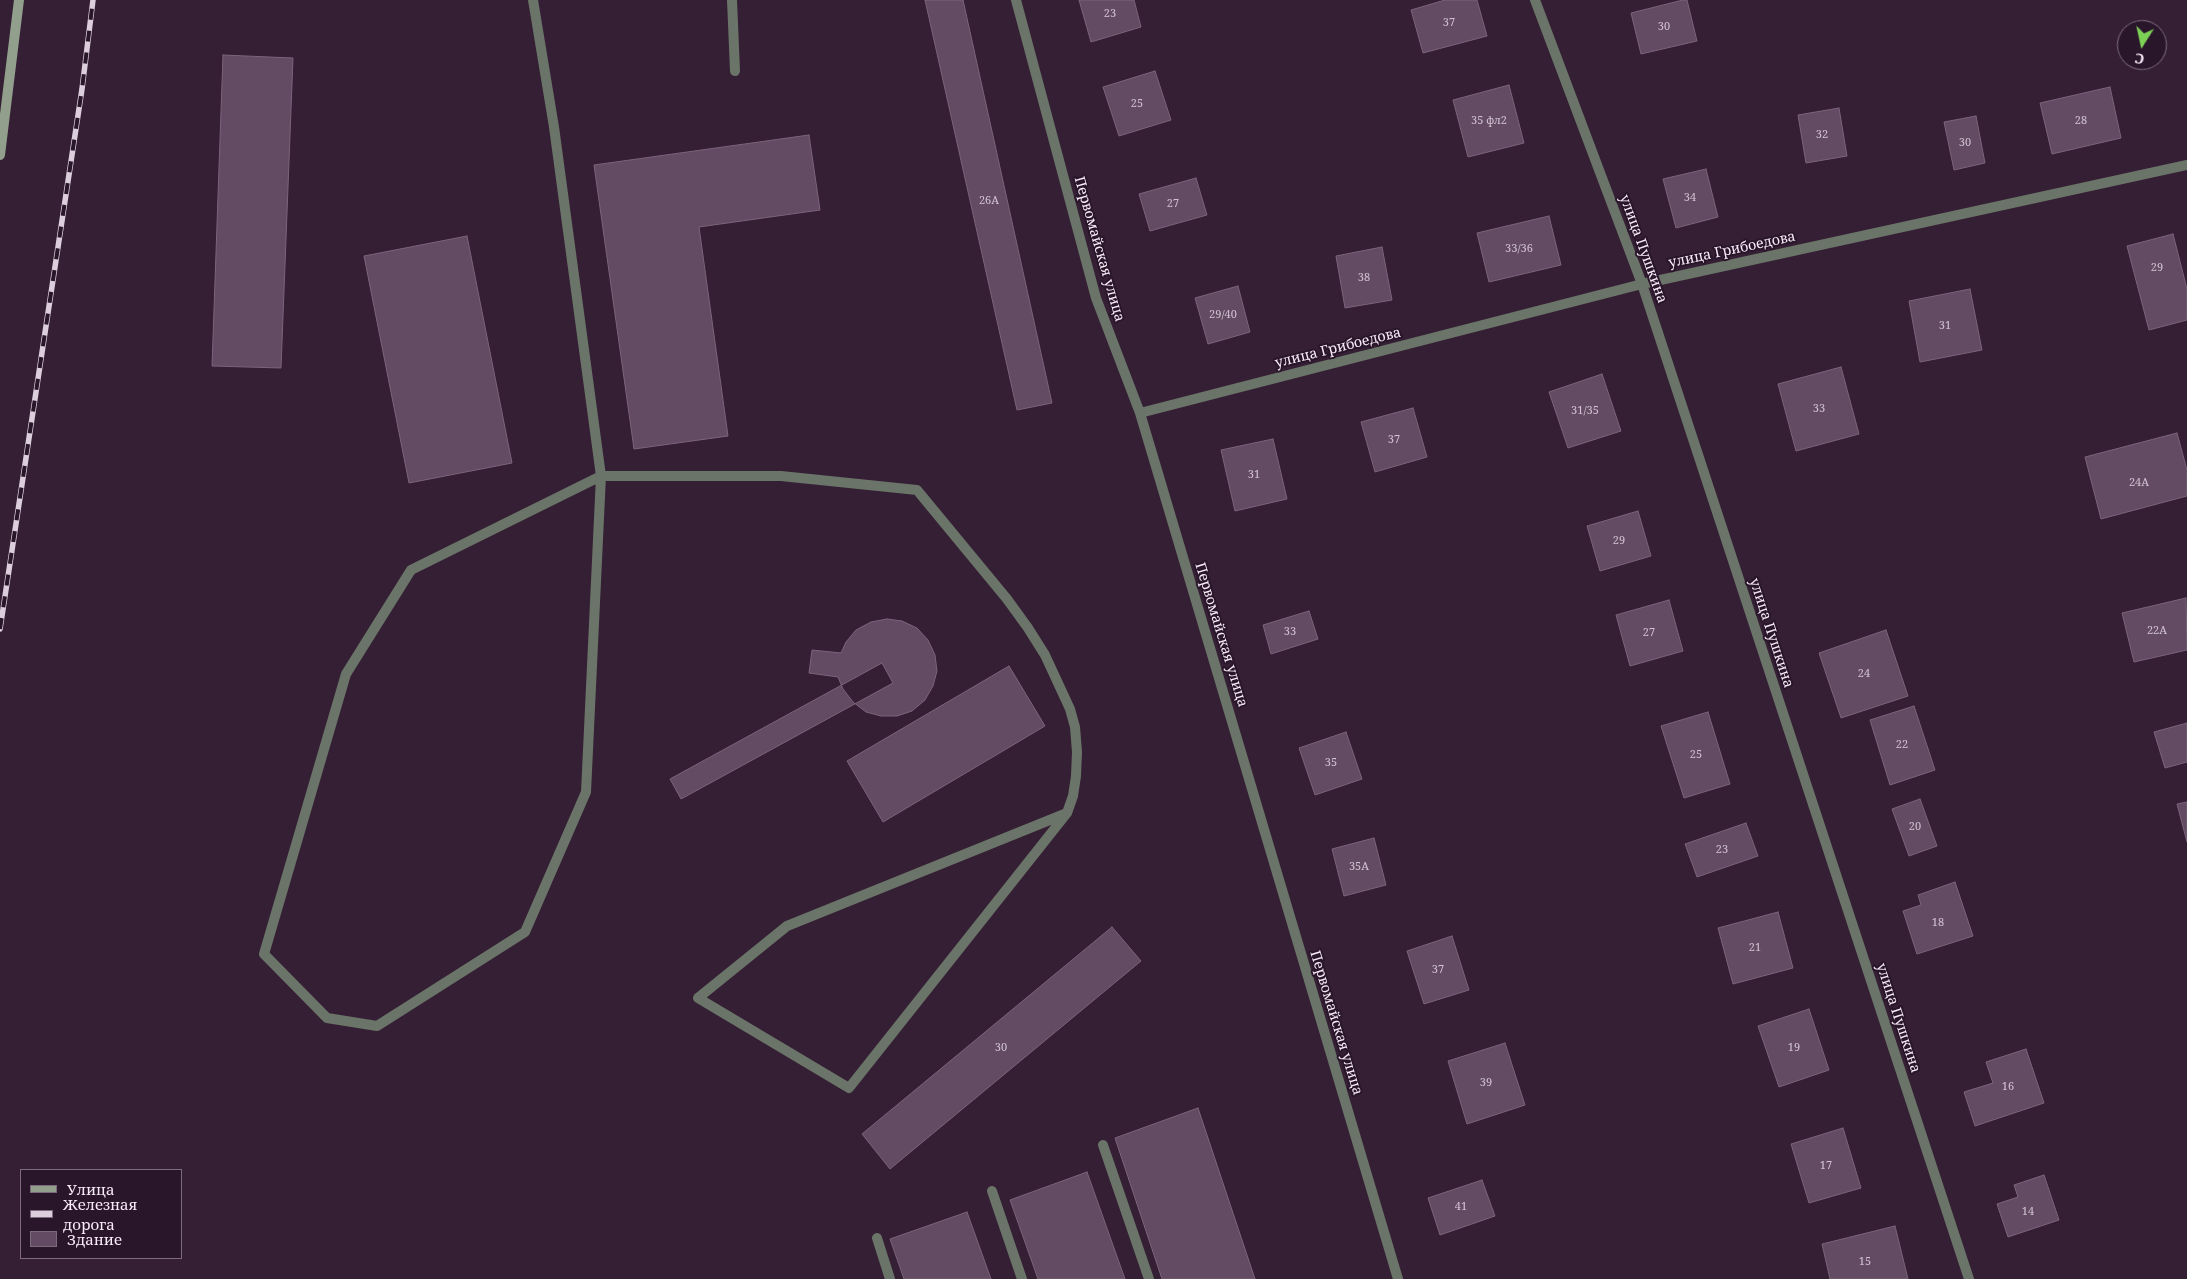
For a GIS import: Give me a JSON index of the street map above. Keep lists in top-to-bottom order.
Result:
{
  "streets": {
    "street": ["Первомайская улица", "улица Пушкина", "улица Грибоедова"]
  },
  "crossings": [
    ["Первомайская улица", "улица Грибоедова"],
    ["улица Пушкина", "улица Грибоедова"]
  ],
  "house_numbers": [
    "23",
    "37",
    "30",
    "25",
    "35 фл2",
    "28",
    "32",
    "30",
    "34",
    "26А",
    "27",
    "33/36",
    "29",
    "38",
    "29/40",
    "31",
    "33",
    "31/35",
    "37",
    "31",
    "24А",
    "29",
    "22А",
    "33",
    "27",
    "24",
    "22",
    "25",
    "35",
    "20",
    "23",
    "35А",
    "18",
    "21",
    "37",
    "30",
    "19",
    "39",
    "16",
    "17",
    "41",
    "14",
    "15"
  ],
  "legend": ["Улица", "Железная дорога", "Здание"],
  "north": "bottom"
}
